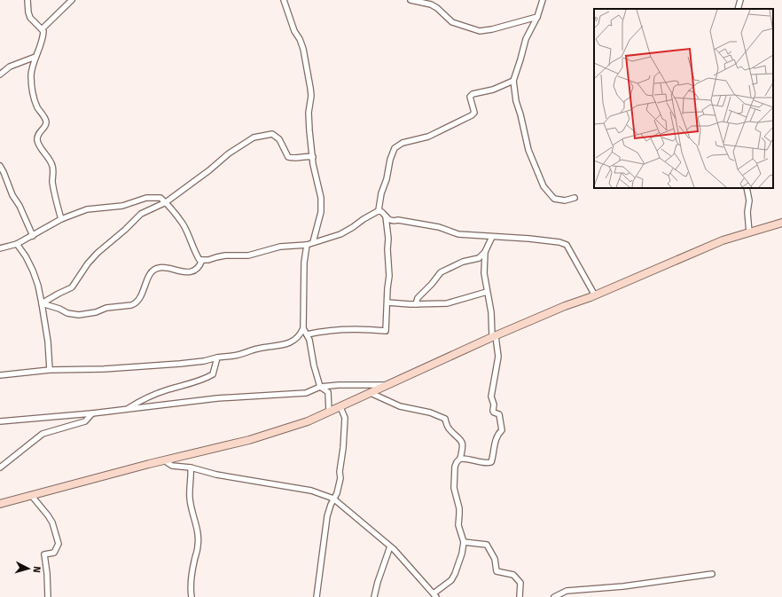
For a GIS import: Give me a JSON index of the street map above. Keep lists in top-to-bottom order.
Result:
{
  "north": "right"
}
